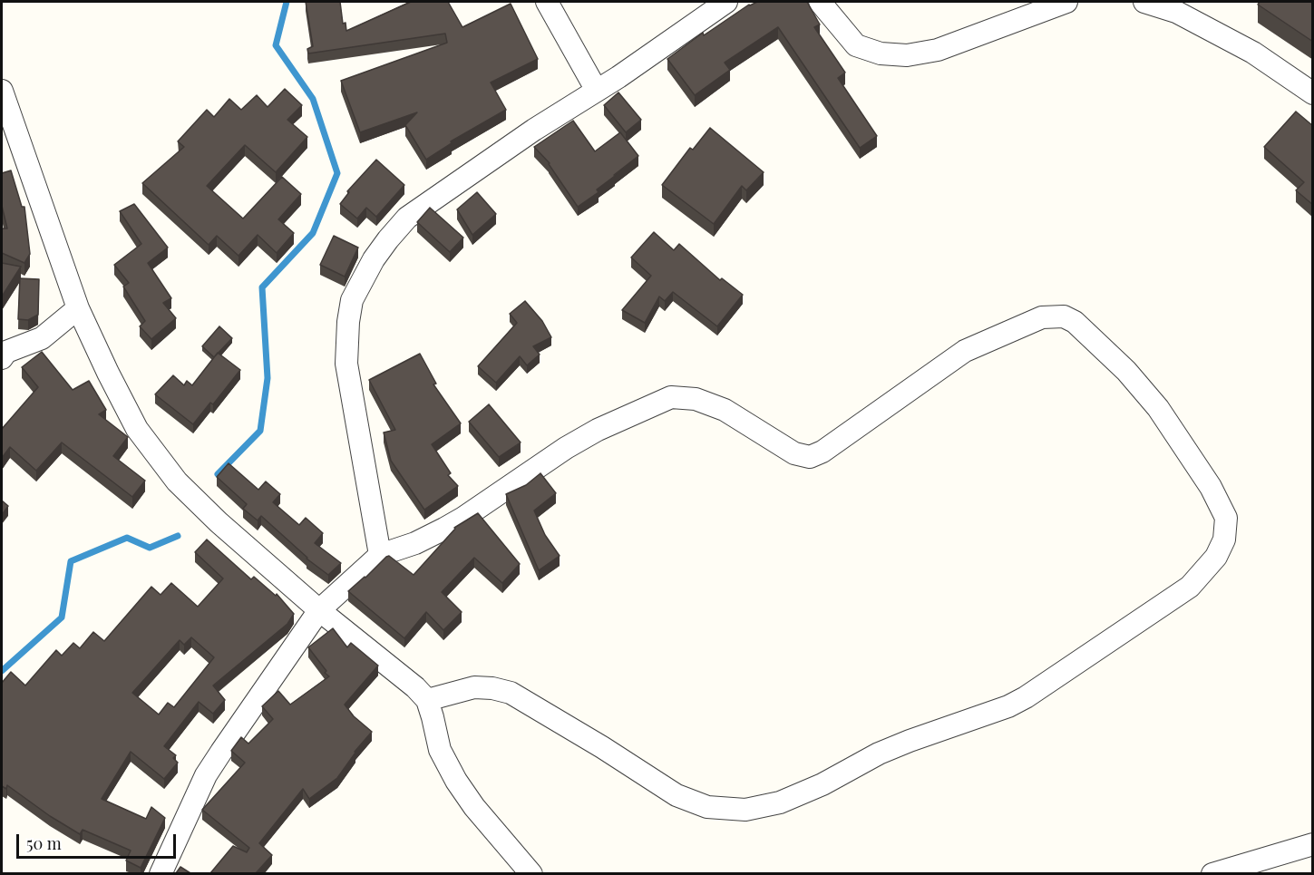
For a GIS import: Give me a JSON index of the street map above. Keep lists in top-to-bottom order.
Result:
{
  "scale_bar": "50 m"
}
